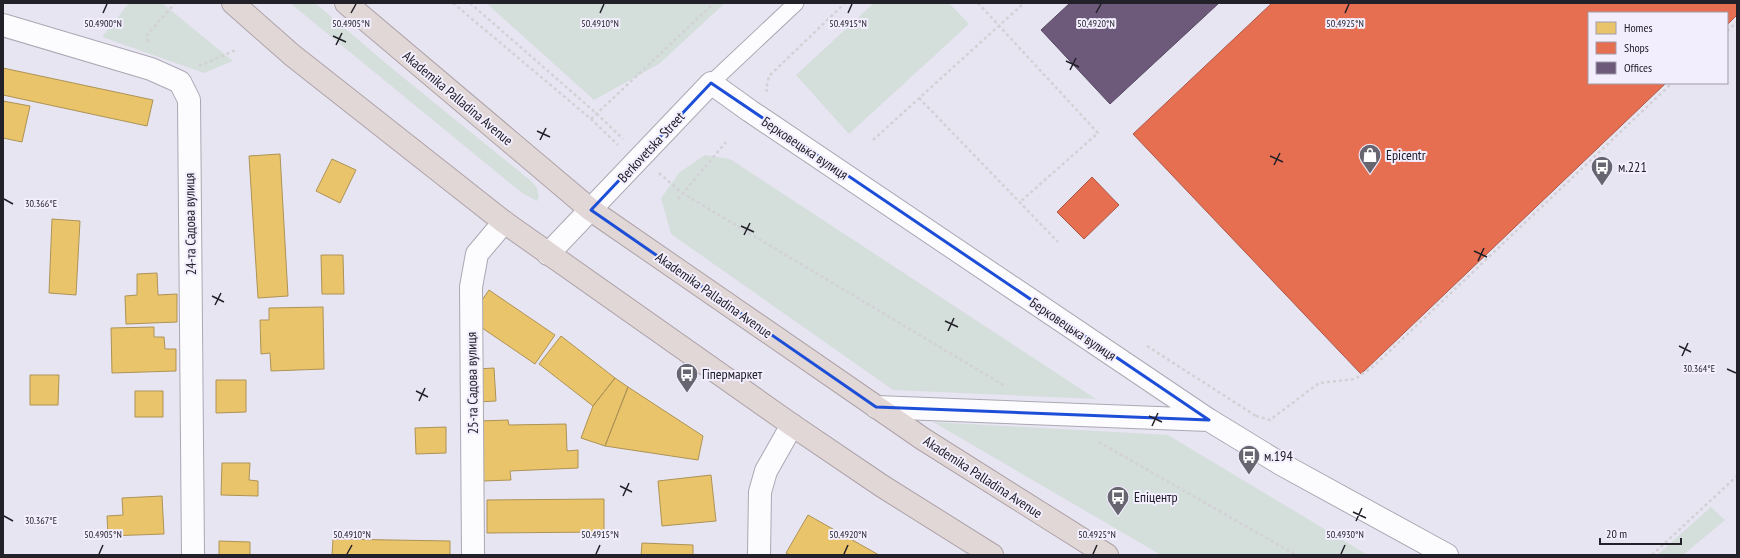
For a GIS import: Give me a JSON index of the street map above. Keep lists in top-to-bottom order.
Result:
{
  "streets": {
    "highway": ["Akademika Palladina Avenue"],
    "street": [
      "Berkovetska Street",
      "Берковецька вулиця",
      "24-та Садова вулиця",
      "25-та Садова вулиця"
    ]
  },
  "crossings": [
    ["Akademika Palladina Avenue", "Berkovetska Street"],
    ["Berkovetska Street", "Берковецька вулиця"]
  ],
  "places": {
    "shop": ["Epicentr"],
    "bus stop": [
      "м.221",
      "Гіпермаркет",
      "м.194",
      "Епіцентр"
    ]
  },
  "legend": ["Homes", "Shops", "Offices"],
  "scale_bar": "20 m",
  "coordinates": [
    "50.4900°N",
    "50.4905°N",
    "50.4910°N",
    "50.4915°N",
    "50.4920°N",
    "50.4925°N",
    "30.366°E",
    "30.364°E",
    "30.367°E",
    "50.4930°N"
  ]
}
